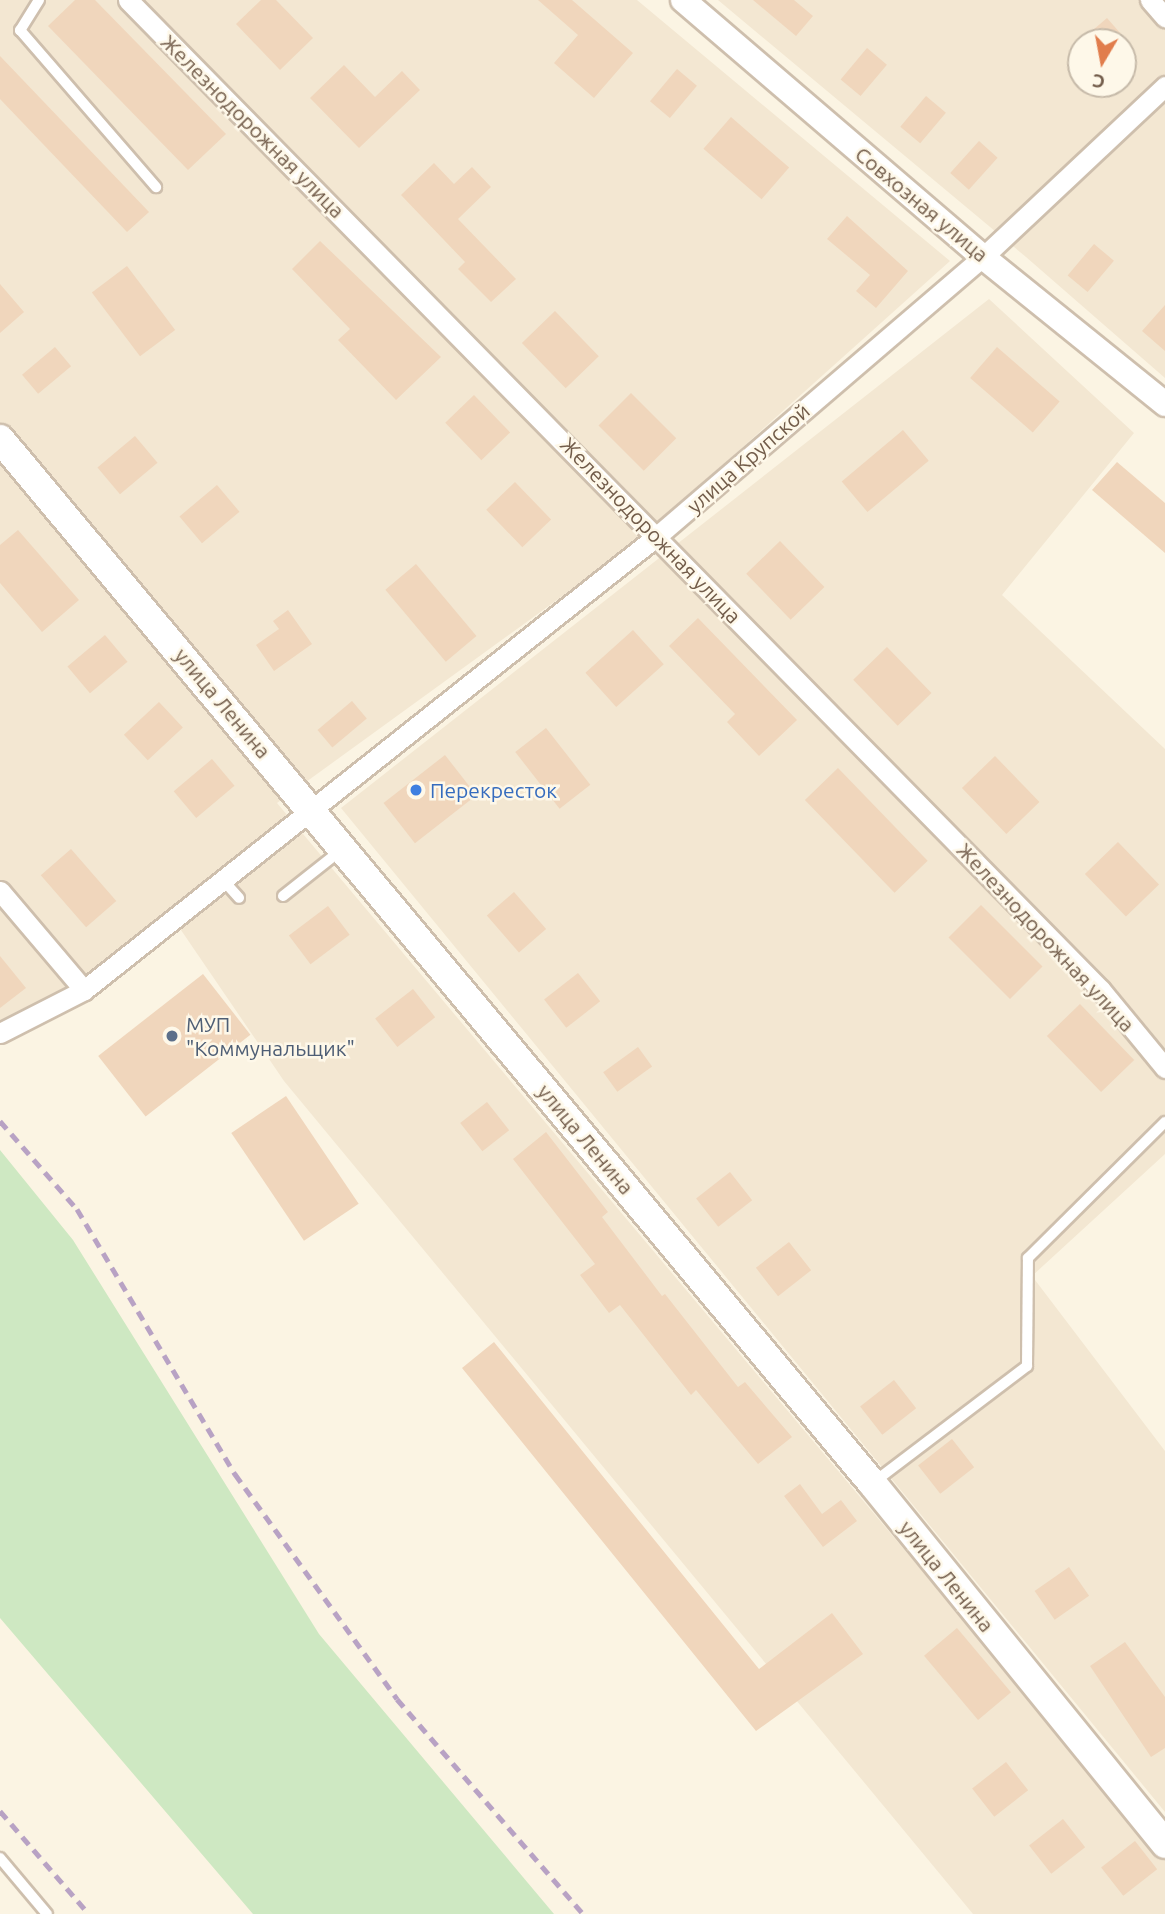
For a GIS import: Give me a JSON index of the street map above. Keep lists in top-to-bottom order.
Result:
{
  "streets": {
    "main road": ["улица Ленина"],
    "street": ["Железнодорожная улица", "Совхозная улица", "улица Крупской"]
  },
  "crossings": [
    ["Железнодорожная улица", "улица Крупской"],
    ["Совхозная улица", "улица Крупской"],
    ["улица Крупской", "улица Ленина"]
  ],
  "places": ["Перекресток", "МУП \"Коммунальщик\""],
  "north": "bottom"
}
